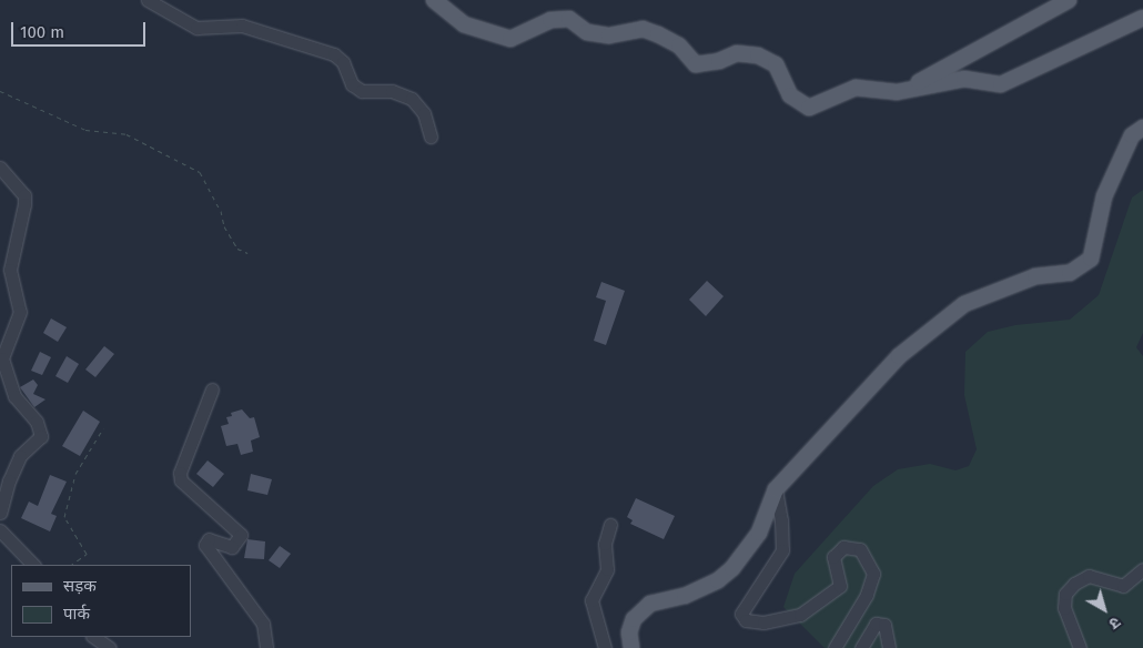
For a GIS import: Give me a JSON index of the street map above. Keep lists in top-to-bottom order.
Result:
{
  "legend": ["सड़क", "पार्क"],
  "scale_bar": "100 m",
  "north": "bottom right"
}
